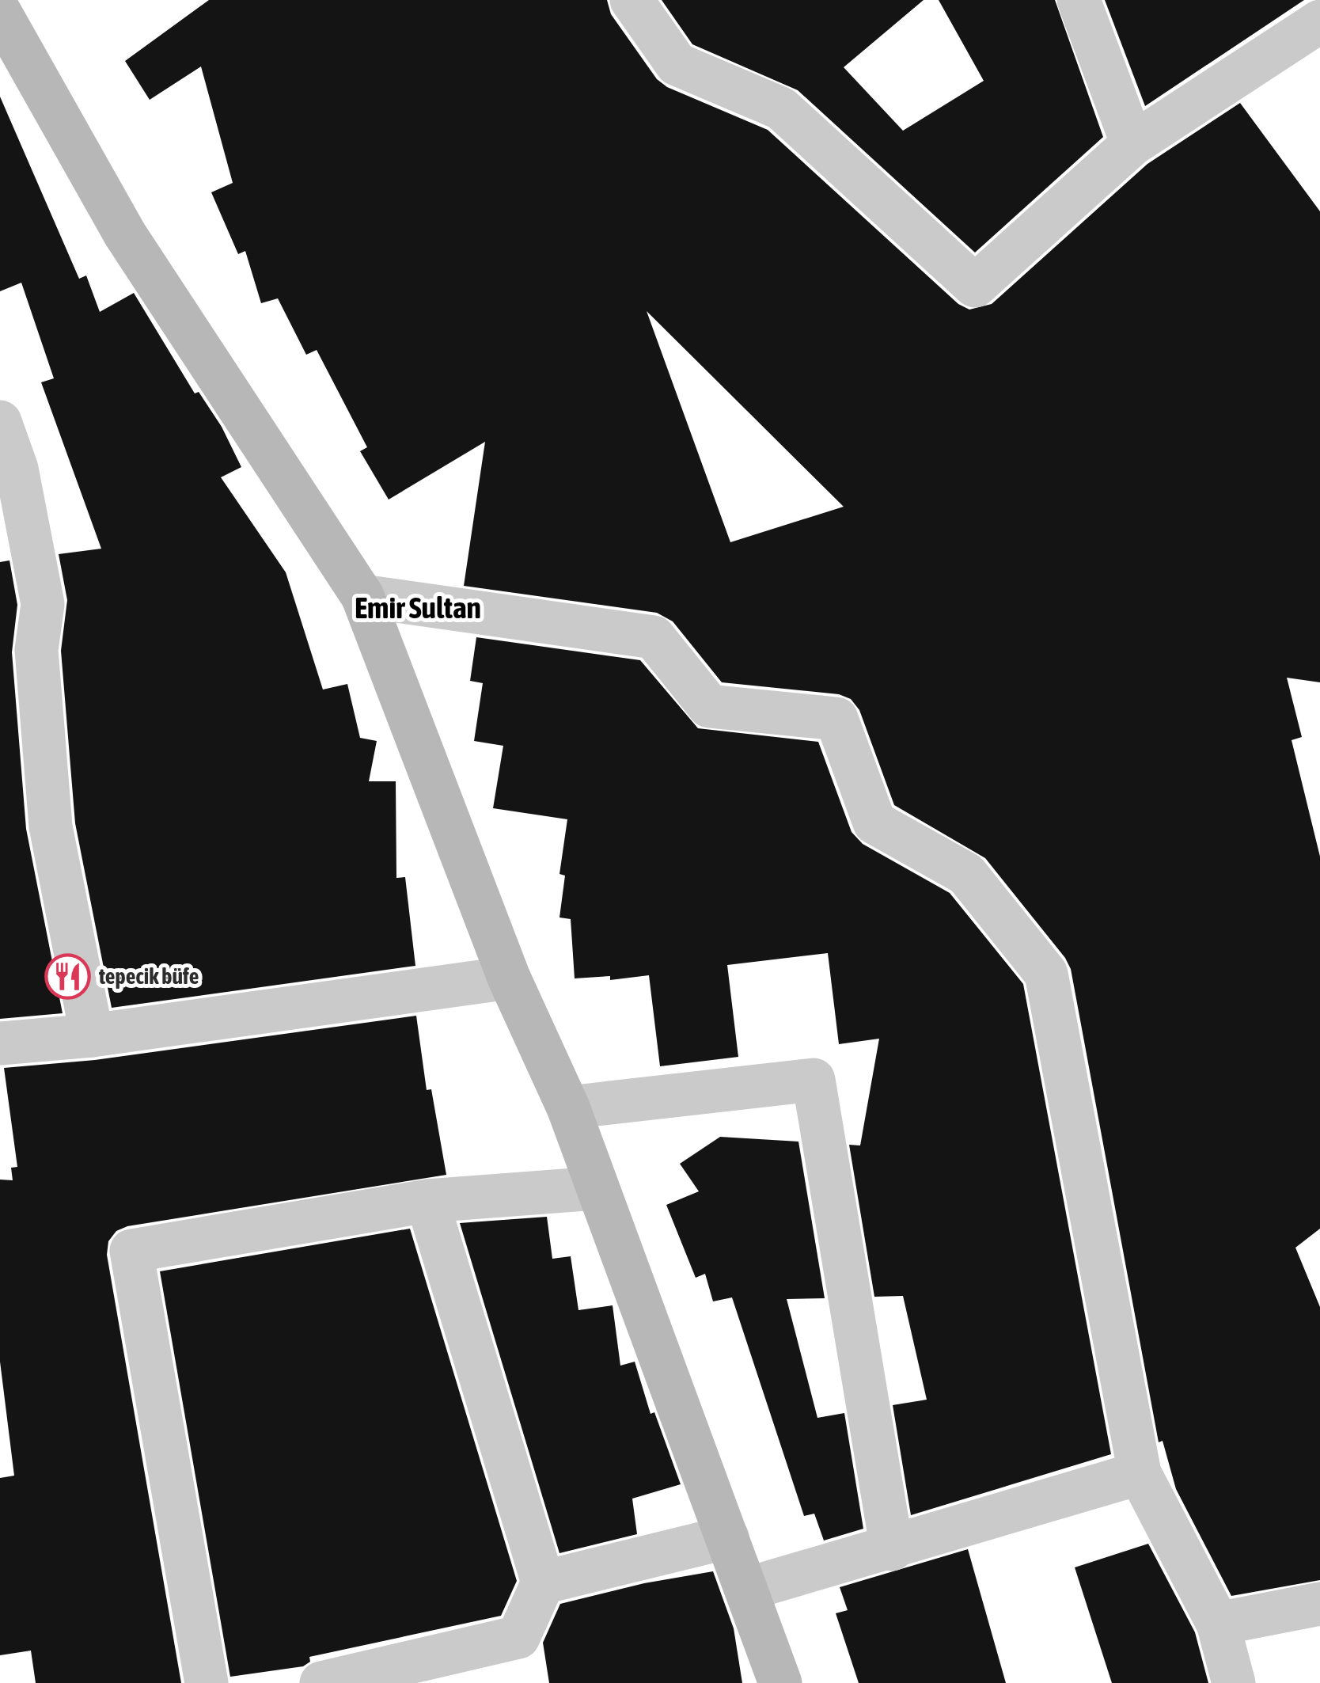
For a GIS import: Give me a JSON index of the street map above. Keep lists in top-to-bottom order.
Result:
{
  "districts": ["Emir Sultan"],
  "places": {
    "restaurant": ["tepecik büfe"]
  }
}
